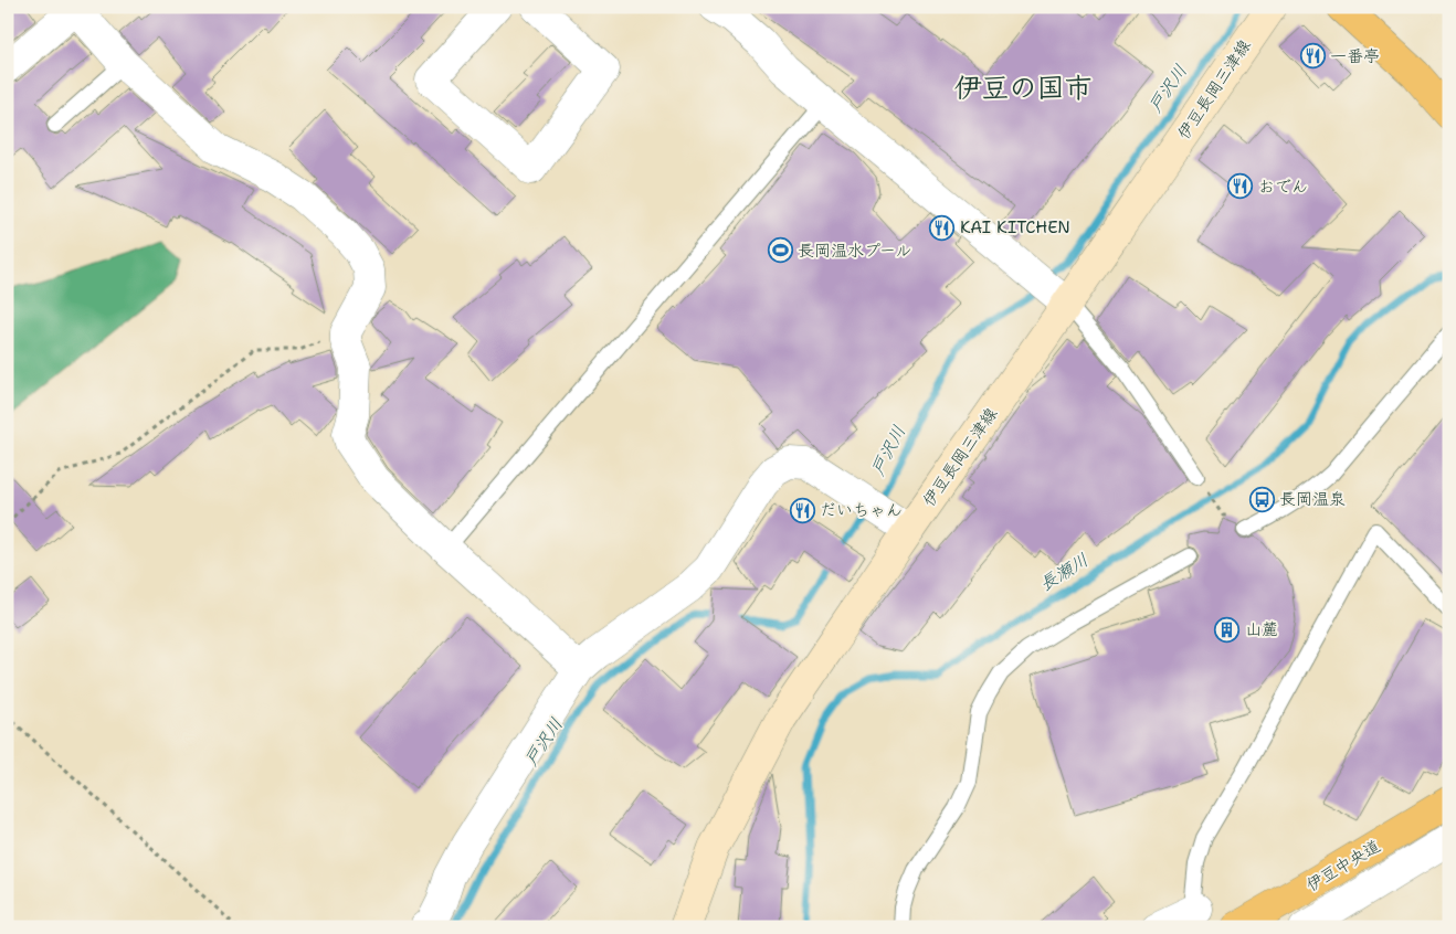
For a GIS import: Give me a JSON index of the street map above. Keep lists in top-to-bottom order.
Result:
{
  "streets": {
    "highway": ["伊豆中央道"],
    "main road": ["伊豆長岡三津線"]
  },
  "districts": ["伊豆の国市"],
  "water": ["戸沢川", "長瀬川"],
  "places": {
    "restaurant": [
      "一番亭",
      "おでん",
      "KAI KITCHEN",
      "だいちゃん"
    ],
    "sports": ["長岡温水プール"],
    "bus stop": ["長岡温泉"],
    "building": ["山麓"]
  }
}
